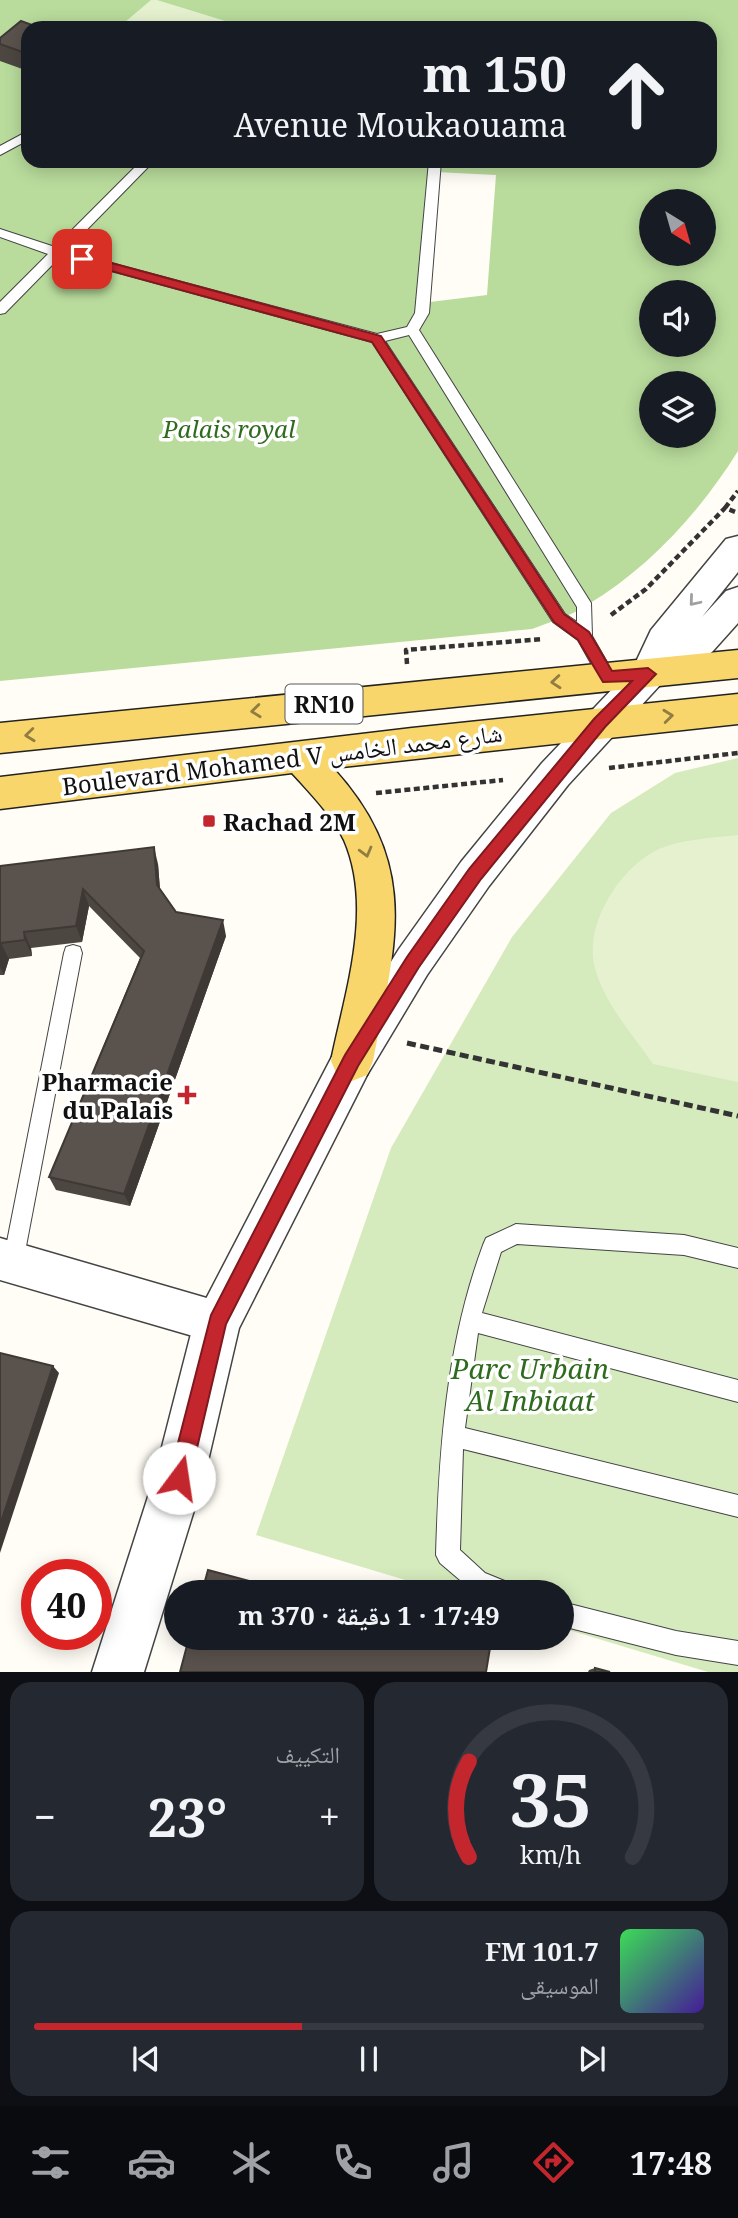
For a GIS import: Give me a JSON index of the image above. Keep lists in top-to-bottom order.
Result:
{
  "streets": {
    "main road": ["RN10", "Boulevard Mohamed V شارع محمد الخامس"]
  },
  "parks": ["Palais royal", "Parc Urbain Al Inbiaat"],
  "places": {
    "transit": ["Rachad 2M"],
    "health": ["Pharmacie du Palais"]
  },
  "north": "bottom right",
  "page": {
    "turn": ["150 m", "Avenue Moukaouama"],
    "limit": "40",
    "trip": "17:49 · 1 دقيقة · 370 m",
    "tile": "التكييف",
    "heat": ["−", "23°", "+"],
    "song": ["101.7 FM", "الموسيقى"],
    "tabs": "17:48",
    "gauge": ["35", "km/h"]
  }
}
